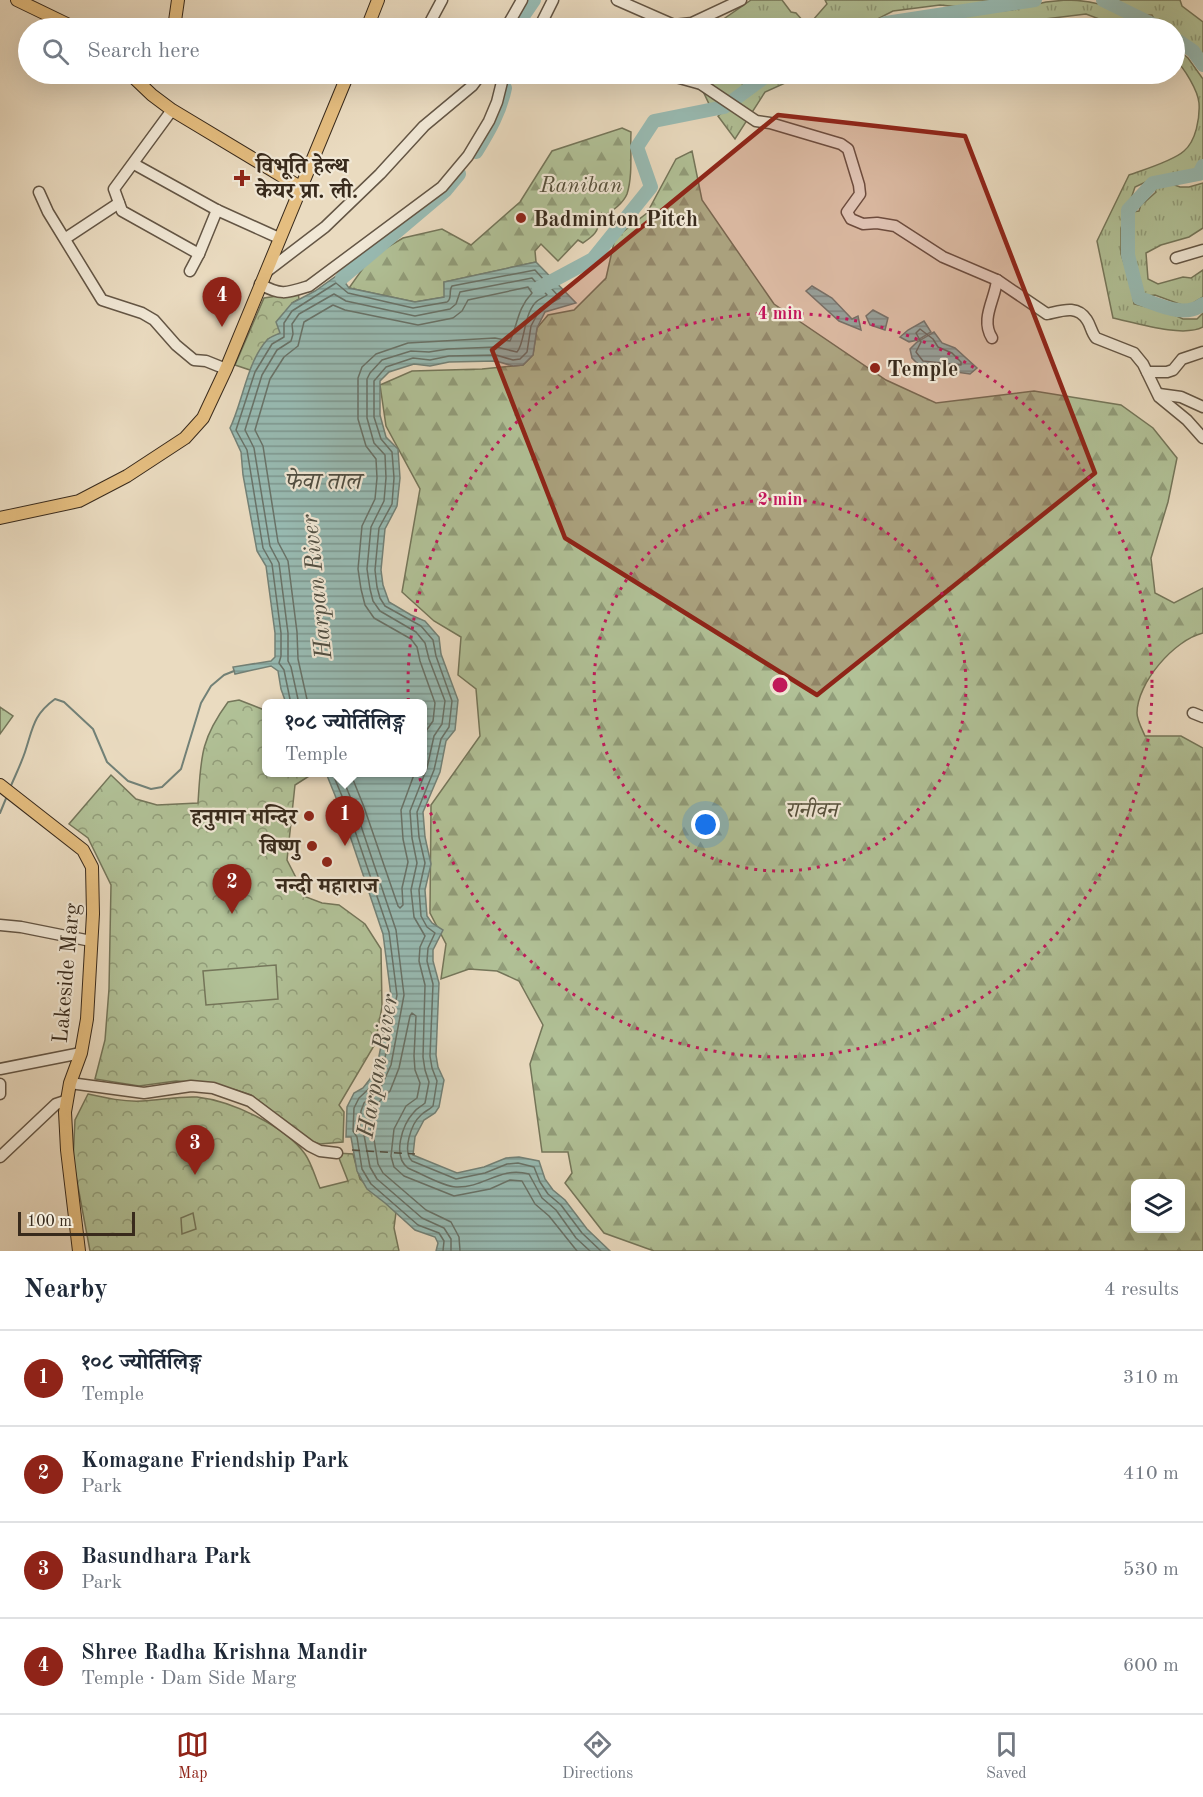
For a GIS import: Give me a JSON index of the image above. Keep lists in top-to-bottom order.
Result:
{
  "streets": {
    "main road": ["Lakeside Marg"]
  },
  "water": ["फेवा ताल", "Harpan River"],
  "parks": ["Raniban", "रानीवन"],
  "places": {
    "health": ["विभूति हेल्थ केयर प्रा. ली."],
    "other": [
      "Badminton Pitch",
      "Temple",
      "हनुमान मन्दिर",
      "बिष्णु",
      "नन्दी महाराज"
    ]
  },
  "scale_bar": "100 m",
  "page": {
    "search": "Search here",
    "pins": [
      "4",
      "1",
      "2",
      "3"
    ],
    "popup": ["१०८ ज्योर्तिलिङ्ग", "Temple"],
    "scale": "100 m",
    "heading": ["Nearby", "4 results"],
    "list": [
      {
        "mark": "1",
        "name": "१०८ ज्योर्तिलिङ्ग",
        "note": "Temple",
        "value": "310 m"
      },
      {
        "mark": "2",
        "name": "Komagane Friendship Park",
        "note": "Park",
        "value": "410 m"
      },
      {
        "mark": "3",
        "name": "Basundhara Park",
        "note": "Park",
        "value": "530 m"
      },
      {
        "mark": "4",
        "name": "Shree Radha Krishna Mandir",
        "note": "Temple · Dam Side Marg",
        "value": "600 m"
      }
    ],
    "nav": ["Map", "Directions", "Saved"]
  },
  "rings": ["4 min", "2 min"]
}
